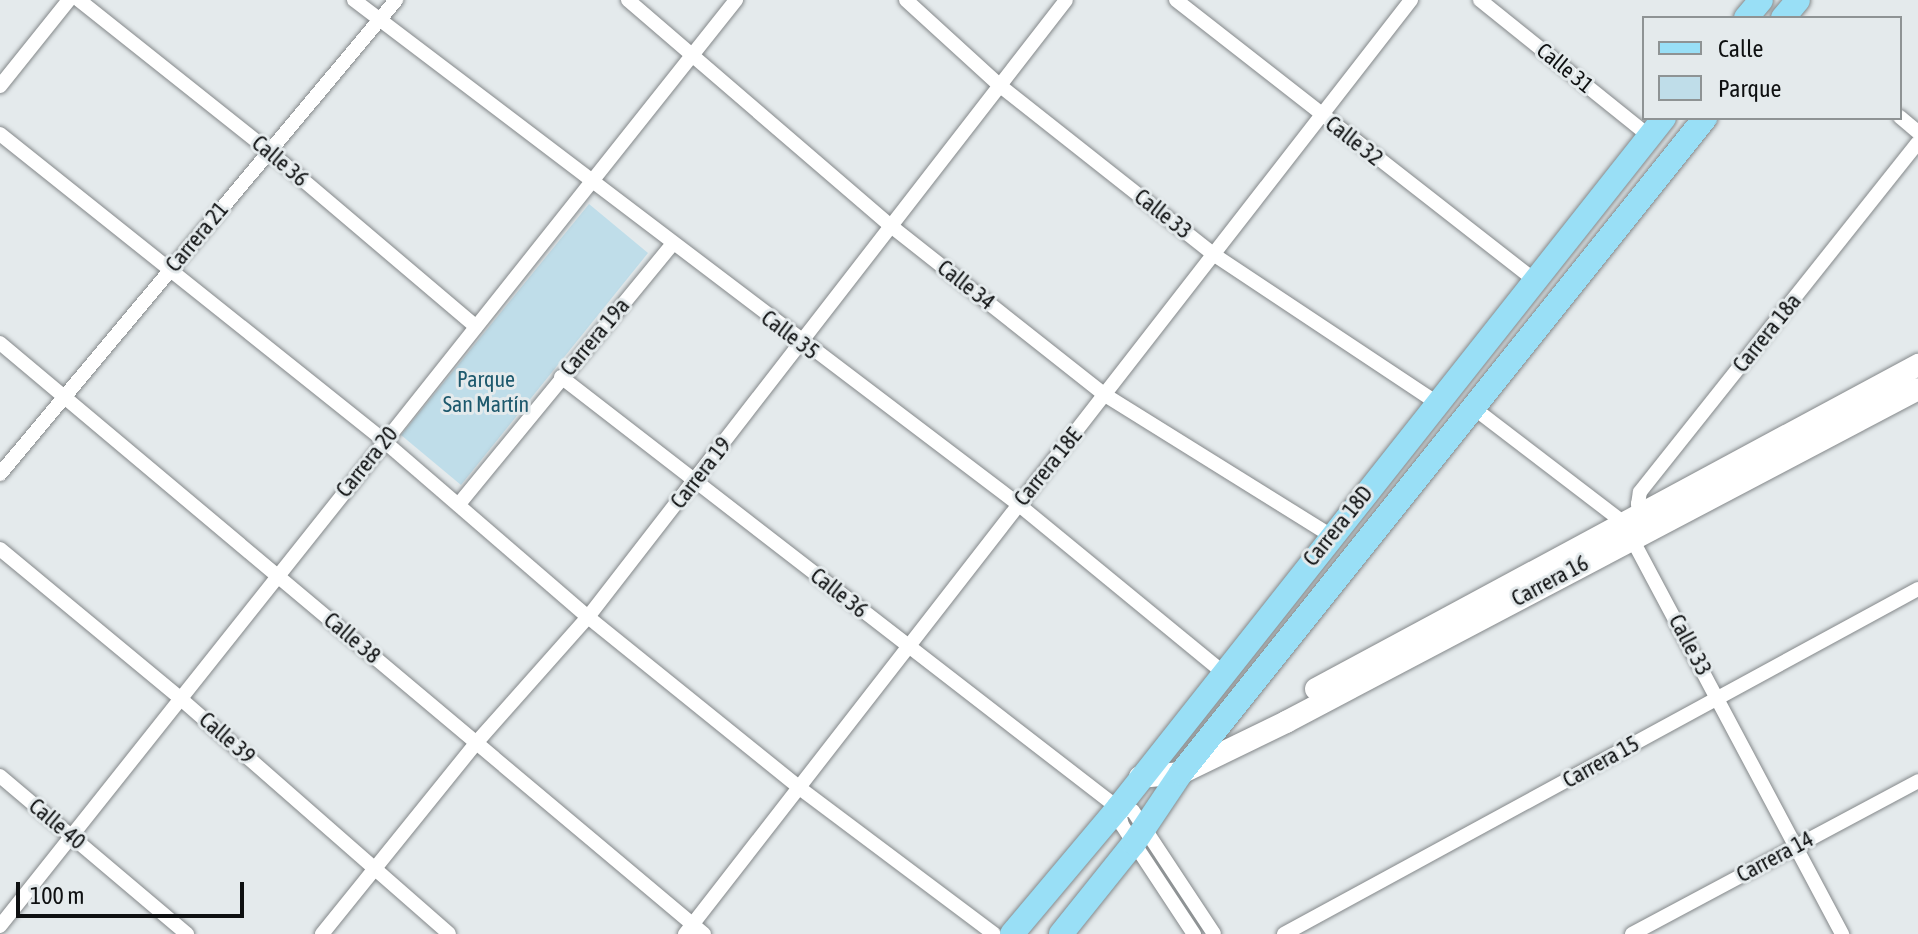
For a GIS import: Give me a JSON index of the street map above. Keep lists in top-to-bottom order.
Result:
{
  "streets": {
    "main road": ["Carrera 18D"],
    "street": [
      "Calle 31",
      "Calle 32",
      "Calle 36",
      "Calle 33",
      "Carrera 21",
      "Calle 34",
      "Carrera 18a",
      "Calle 35",
      "Carrera 19a",
      "Carrera 20",
      "Carrera 18E",
      "Carrera 19",
      "Carrera 16",
      "Calle 38",
      "Calle 39",
      "Carrera 15",
      "Calle 40",
      "Carrera 14"
    ]
  },
  "crossings": [
    ["Calle 32", "Carrera 18E"],
    ["Calle 32", "Carrera 18D"],
    ["Calle 36", "Carrera 21"],
    ["Calle 36", "Carrera 19a"],
    ["Calle 36", "Carrera 20"],
    ["Calle 36", "Carrera 18E"],
    ["Calle 36", "Carrera 19"],
    ["Calle 36", "Carrera 18D"],
    ["Calle 33", "Carrera 18a"],
    ["Calle 33", "Carrera 18E"],
    ["Calle 33", "Carrera 19"],
    ["Calle 33", "Carrera 18D"],
    ["Calle 33", "Carrera 16"],
    ["Calle 33", "Carrera 15"],
    ["Calle 33", "Carrera 14"],
    ["Carrera 21", "Calle 35"],
    ["Carrera 21", "Calle 38"],
    ["Calle 34", "Carrera 20"],
    ["Calle 34", "Carrera 18E"],
    ["Calle 34", "Carrera 19"],
    ["Calle 34", "Carrera 18D"],
    ["Carrera 18a", "Carrera 16"],
    ["Calle 35", "Carrera 19a"],
    ["Calle 35", "Carrera 20"],
    ["Calle 35", "Carrera 18E"],
    ["Calle 35", "Carrera 19"],
    ["Calle 35", "Carrera 18D"],
    ["Carrera 20", "Calle 38"],
    ["Carrera 20", "Calle 39"],
    ["Carrera 20", "Calle 40"],
    ["Carrera 18E", "Calle 38"],
    ["Carrera 19", "Calle 38"],
    ["Carrera 19", "Calle 39"],
    ["Carrera 18D", "Carrera 16"]
  ],
  "parks": ["Parque San Martín"],
  "legend": ["Calle", "Parque"],
  "scale_bar": "100 m"
}
